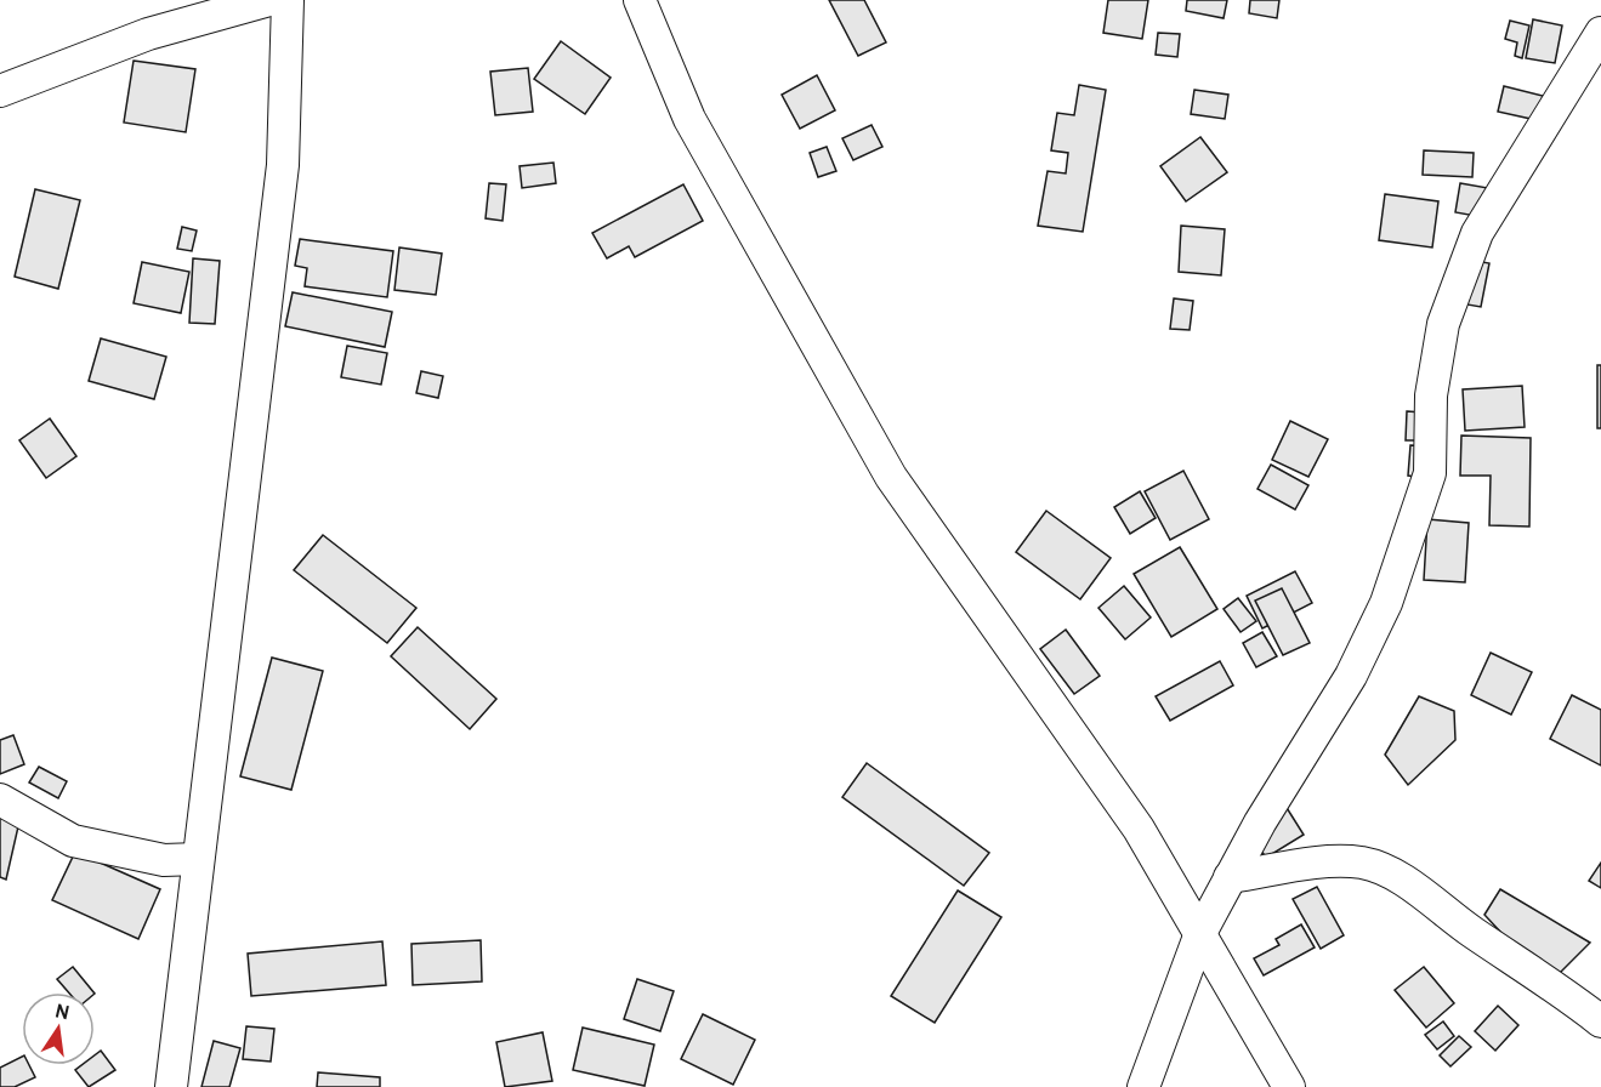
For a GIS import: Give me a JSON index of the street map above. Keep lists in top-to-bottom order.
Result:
{
  "north": "top"
}
